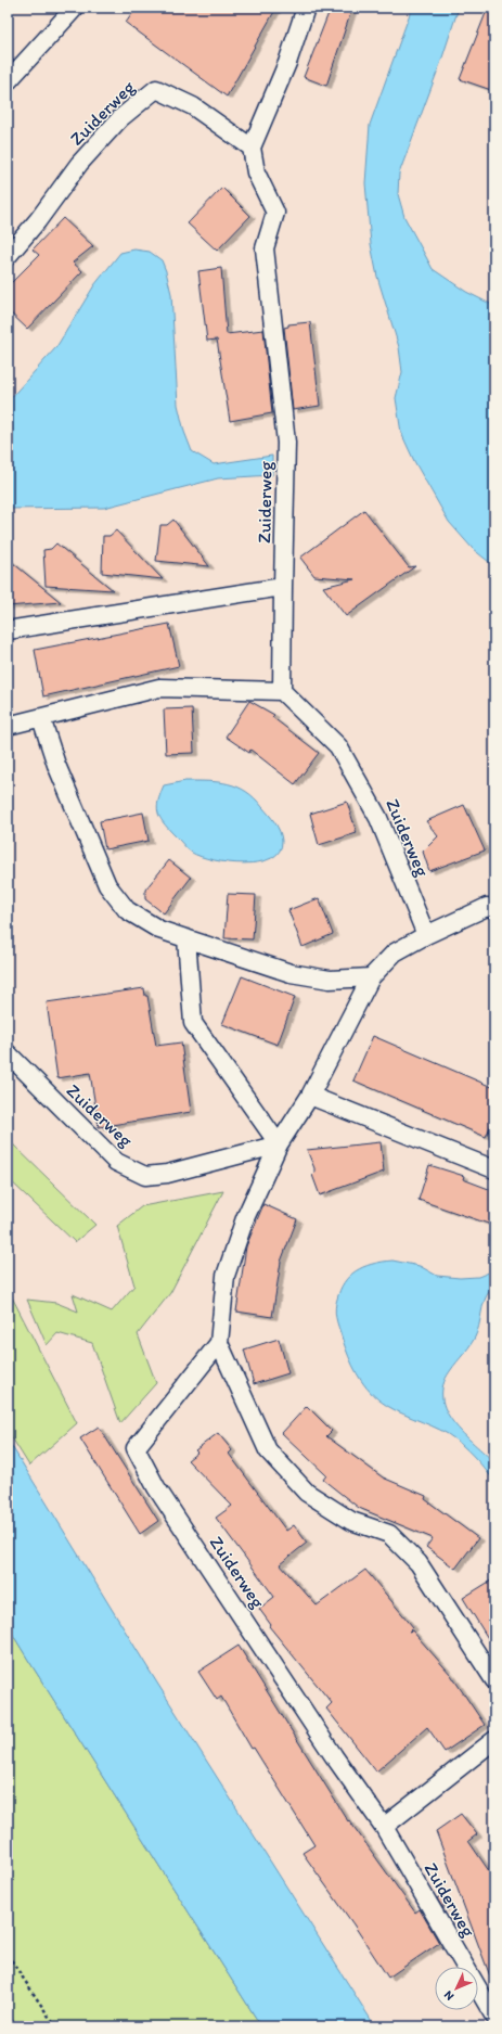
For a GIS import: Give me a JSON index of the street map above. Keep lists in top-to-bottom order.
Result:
{
  "streets": {
    "lane": ["Zuiderweg"]
  },
  "north": "bottom left"
}
